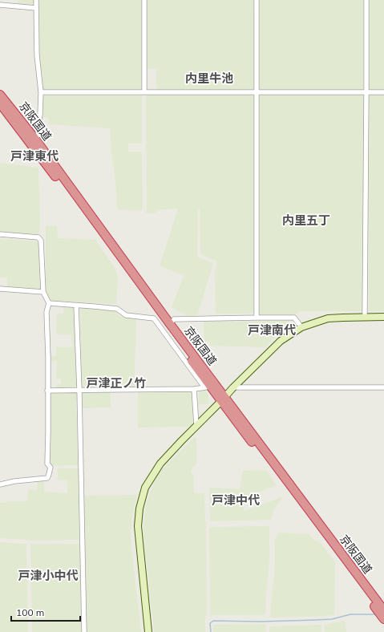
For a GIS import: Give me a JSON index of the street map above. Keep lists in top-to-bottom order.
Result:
{
  "streets": {
    "highway": ["京阪国道"]
  },
  "districts": [
    "内里牛池",
    "戸津東代",
    "内里五丁",
    "戸津南代",
    "戸津正ノ竹",
    "戸津中代",
    "戸津小中代"
  ],
  "scale_bar": "100 m"
}
